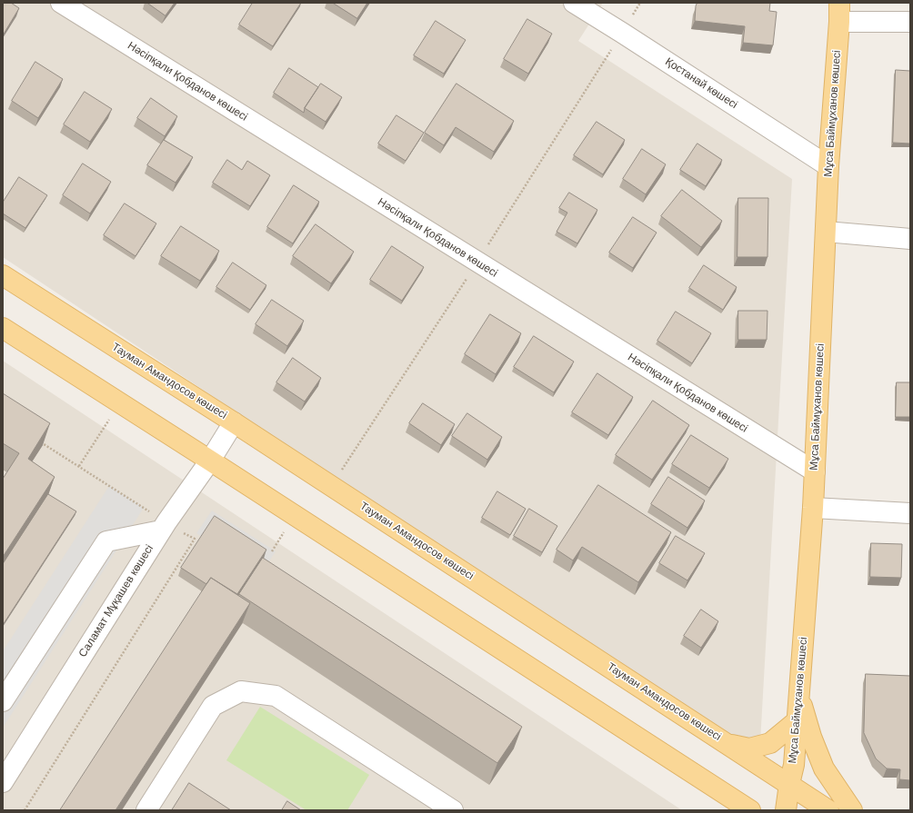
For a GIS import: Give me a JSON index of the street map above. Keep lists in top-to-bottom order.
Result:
{
  "streets": {
    "main road": ["Мұса Баймұханов көшесі", "Тауман Амандосов көшесі"],
    "street": ["Нәсіпқали Қобданов көшесі", "Қостанай көшесі", "Саламат Мұқашев көшесі"]
  },
  "crossings": [
    ["Нәсіпқали Қобданов көшесі", "Мұса Баймұханов көшесі"],
    ["Қостанай көшесі", "Мұса Баймұханов көшесі"],
    ["Мұса Баймұханов көшесі", "Тауман Амандосов көшесі"],
    ["Тауман Амандосов көшесі", "Саламат Мұқашев көшесі"]
  ]
}
